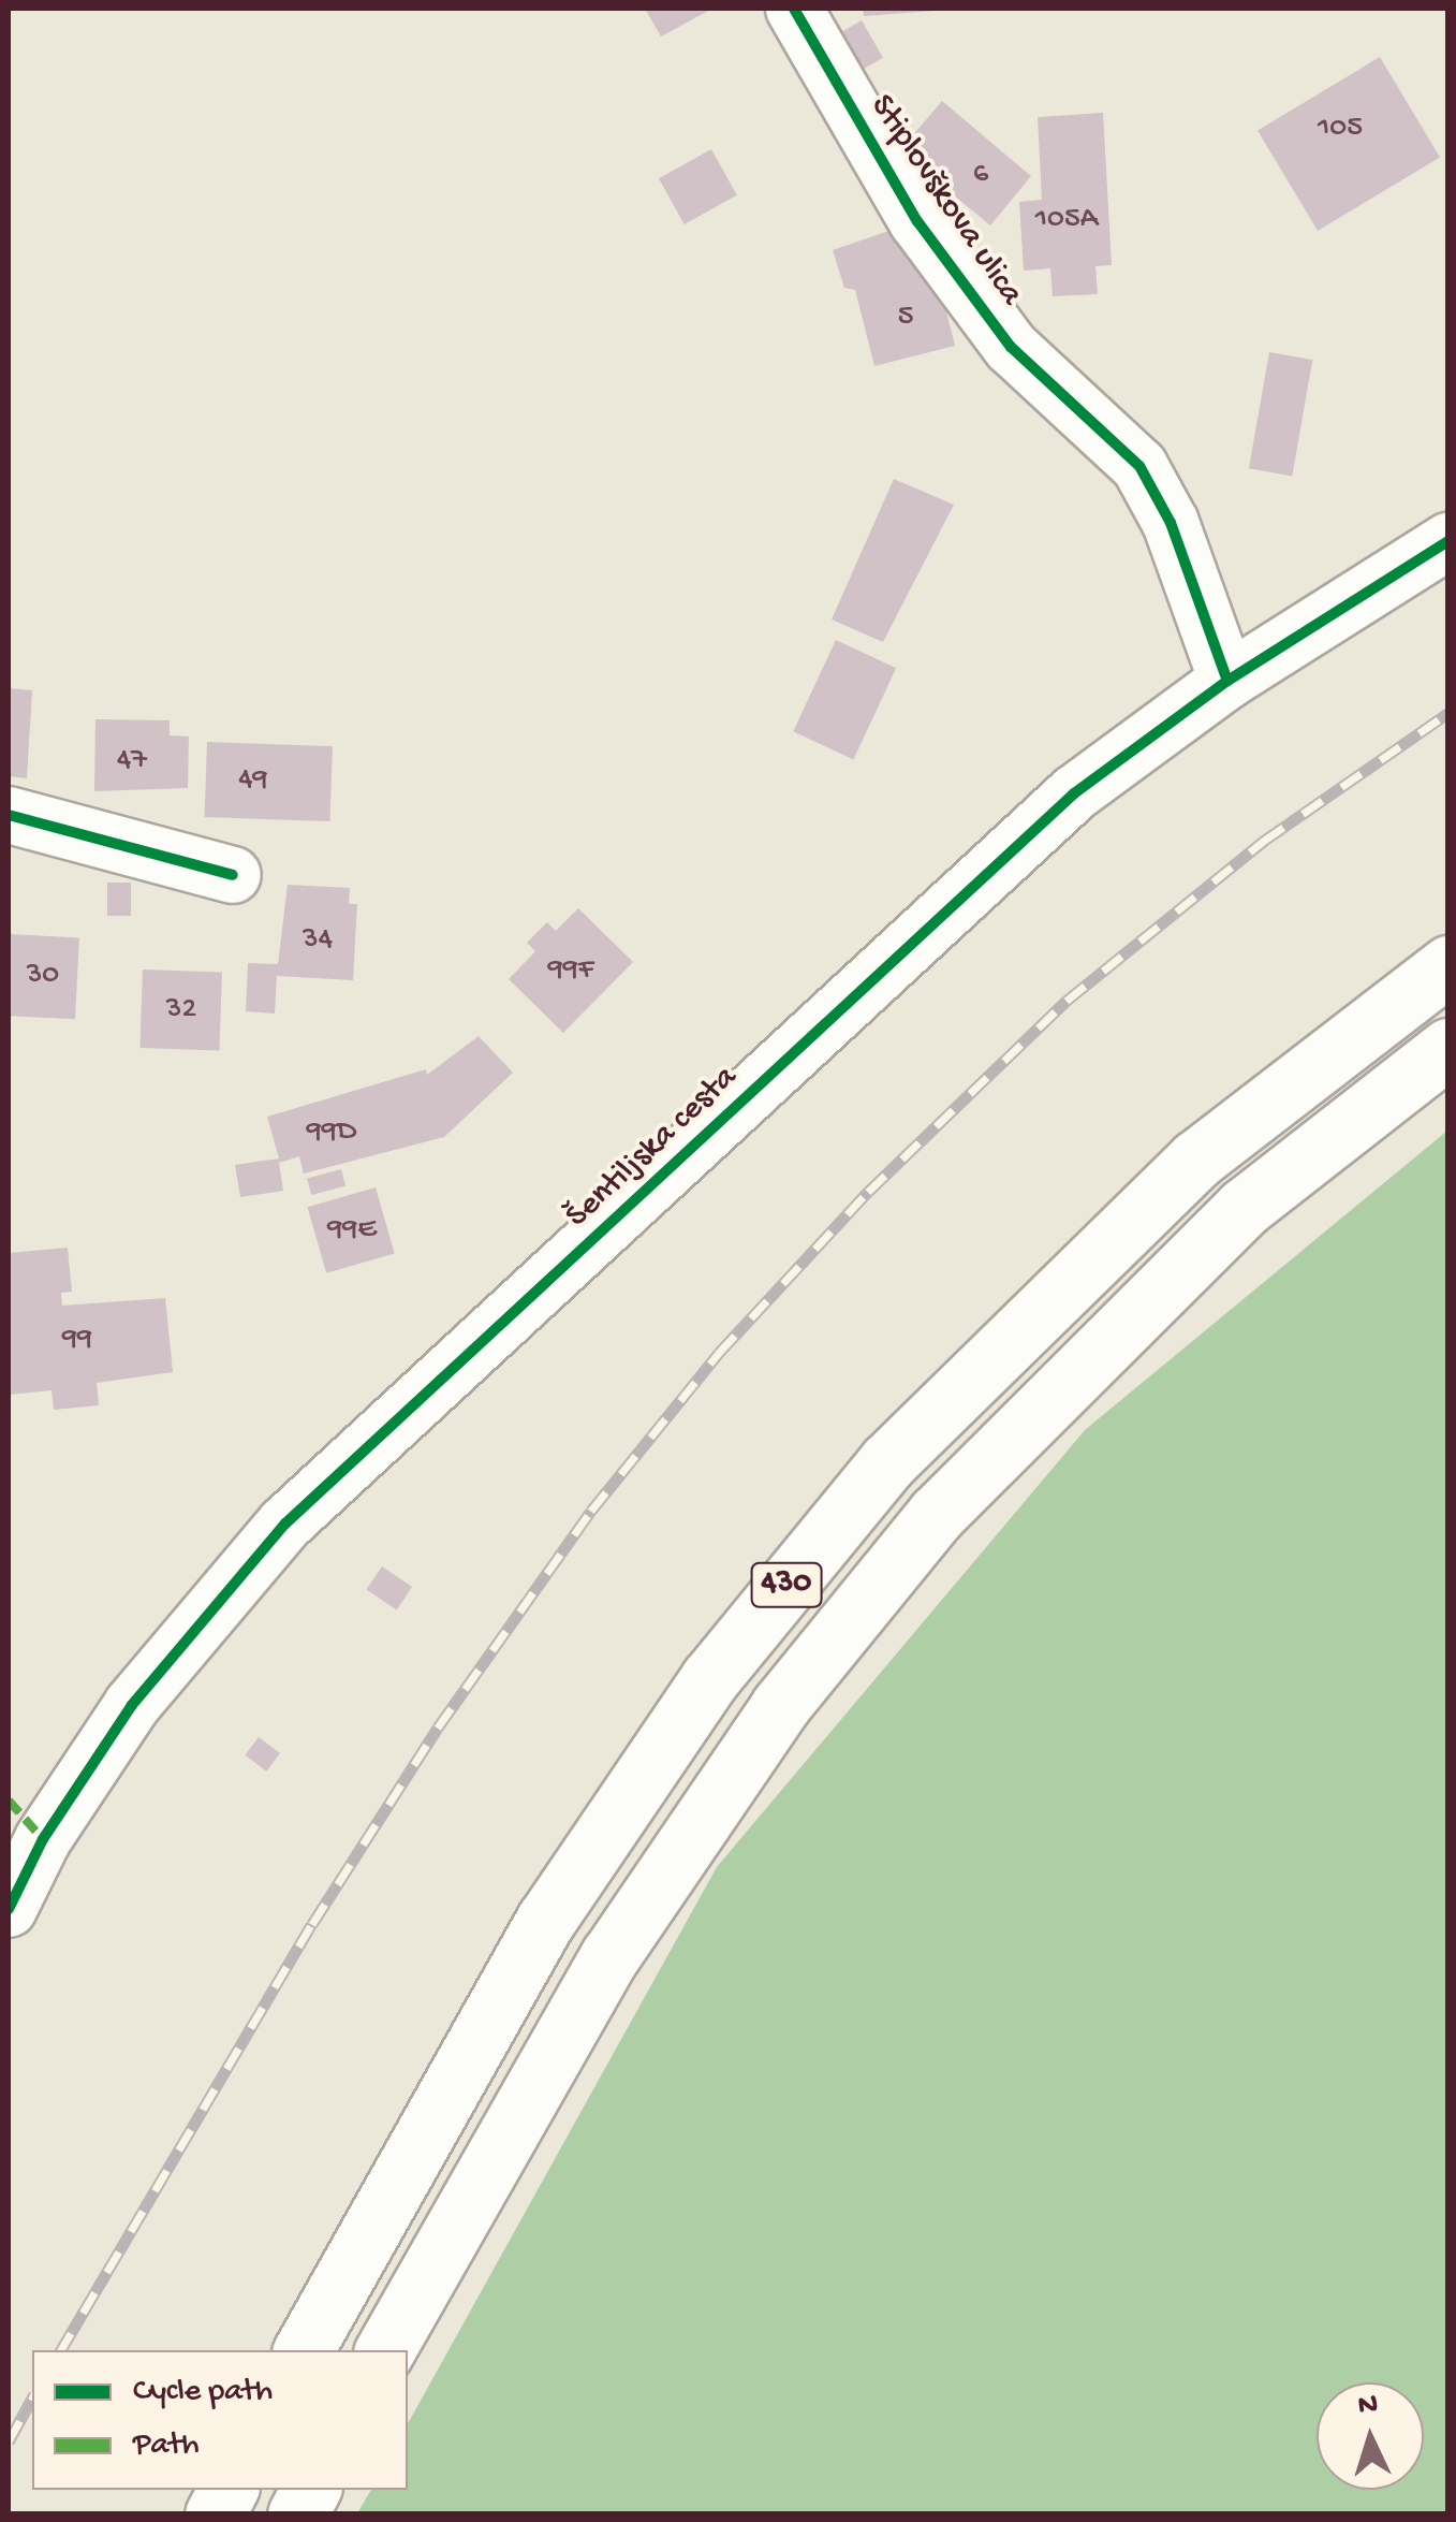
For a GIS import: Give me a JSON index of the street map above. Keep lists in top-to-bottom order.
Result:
{
  "streets": {
    "highway": ["430"],
    "street": ["Stiplovškova ulica", "Šentiljska cesta"]
  },
  "crossings": [
    ["Stiplovškova ulica", "Šentiljska cesta"]
  ],
  "house_numbers": [
    "105",
    "6",
    "105A",
    "5",
    "47",
    "49",
    "34",
    "99F",
    "30",
    "32",
    "99D",
    "99E",
    "99"
  ],
  "legend": ["Cycle path", "Path"],
  "north": "top"
}
